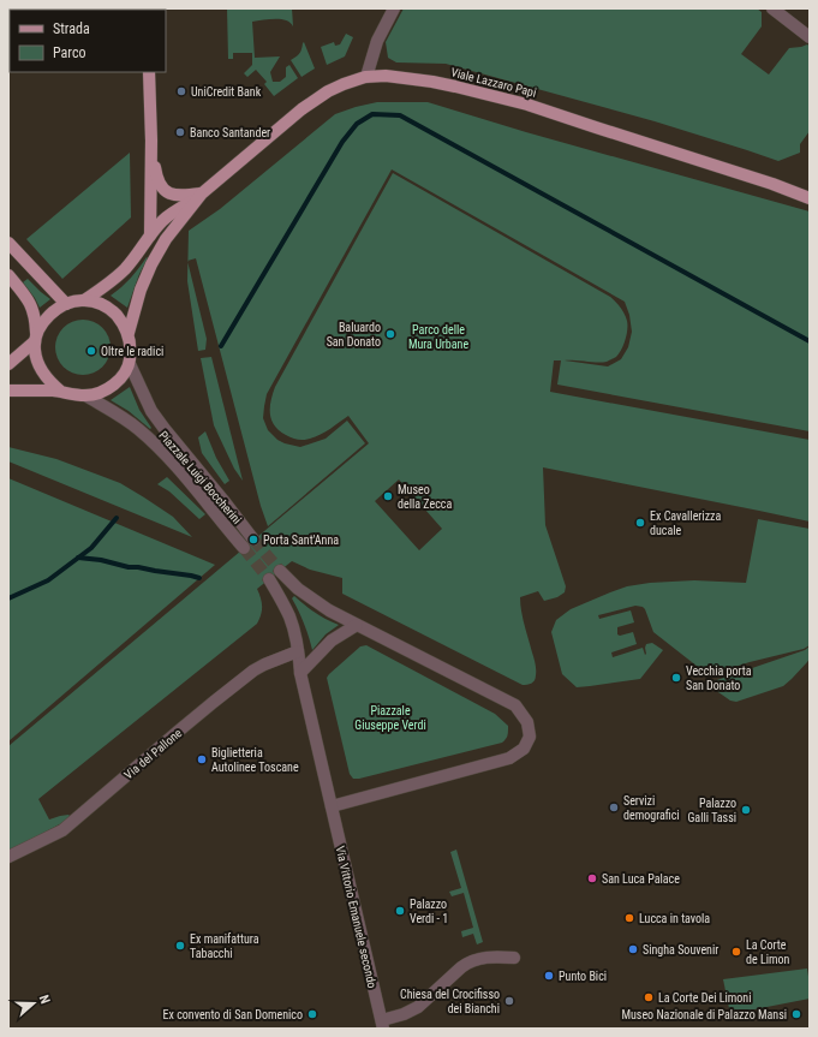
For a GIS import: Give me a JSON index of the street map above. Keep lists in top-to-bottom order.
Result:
{
  "streets": {
    "main road": ["Viale Lazzaro Papi", "Piazzale Luigi Boccherini"],
    "street": ["Via del Pallone", "Via Vittorio Emanuele secondo"]
  },
  "crossings": [
    ["Viale Lazzaro Papi", "Piazzale Luigi Boccherini"]
  ],
  "parks": ["Parco delle Mura Urbane", "Piazzale Giuseppe Verdi"],
  "places": [
    "UniCredit Bank",
    "Banco Santander",
    "Baluardo San Donato",
    "Oltre le radici",
    "Museo della Zecca",
    "Ex Cavallerizza ducale",
    "Porta Sant'Anna",
    "Vecchia porta San Donato",
    "Biglietteria Autolinee Toscane",
    "Servizi demografici",
    "Palazzo Galli Tassi",
    "San Luca Palace",
    "Palazzo Verdi - 1",
    "Lucca in tavola",
    "Ex manifattura Tabacchi",
    "Singha Souvenir",
    "La Corte de Limon",
    "Punto Bici",
    "La Corte Dei Limoni",
    "Chiesa del Crocifisso dei Bianchi",
    "Ex convento di San Domenico",
    "Museo Nazionale di Palazzo Mansi"
  ],
  "legend": ["Strada", "Parco"],
  "north": "right"
}
